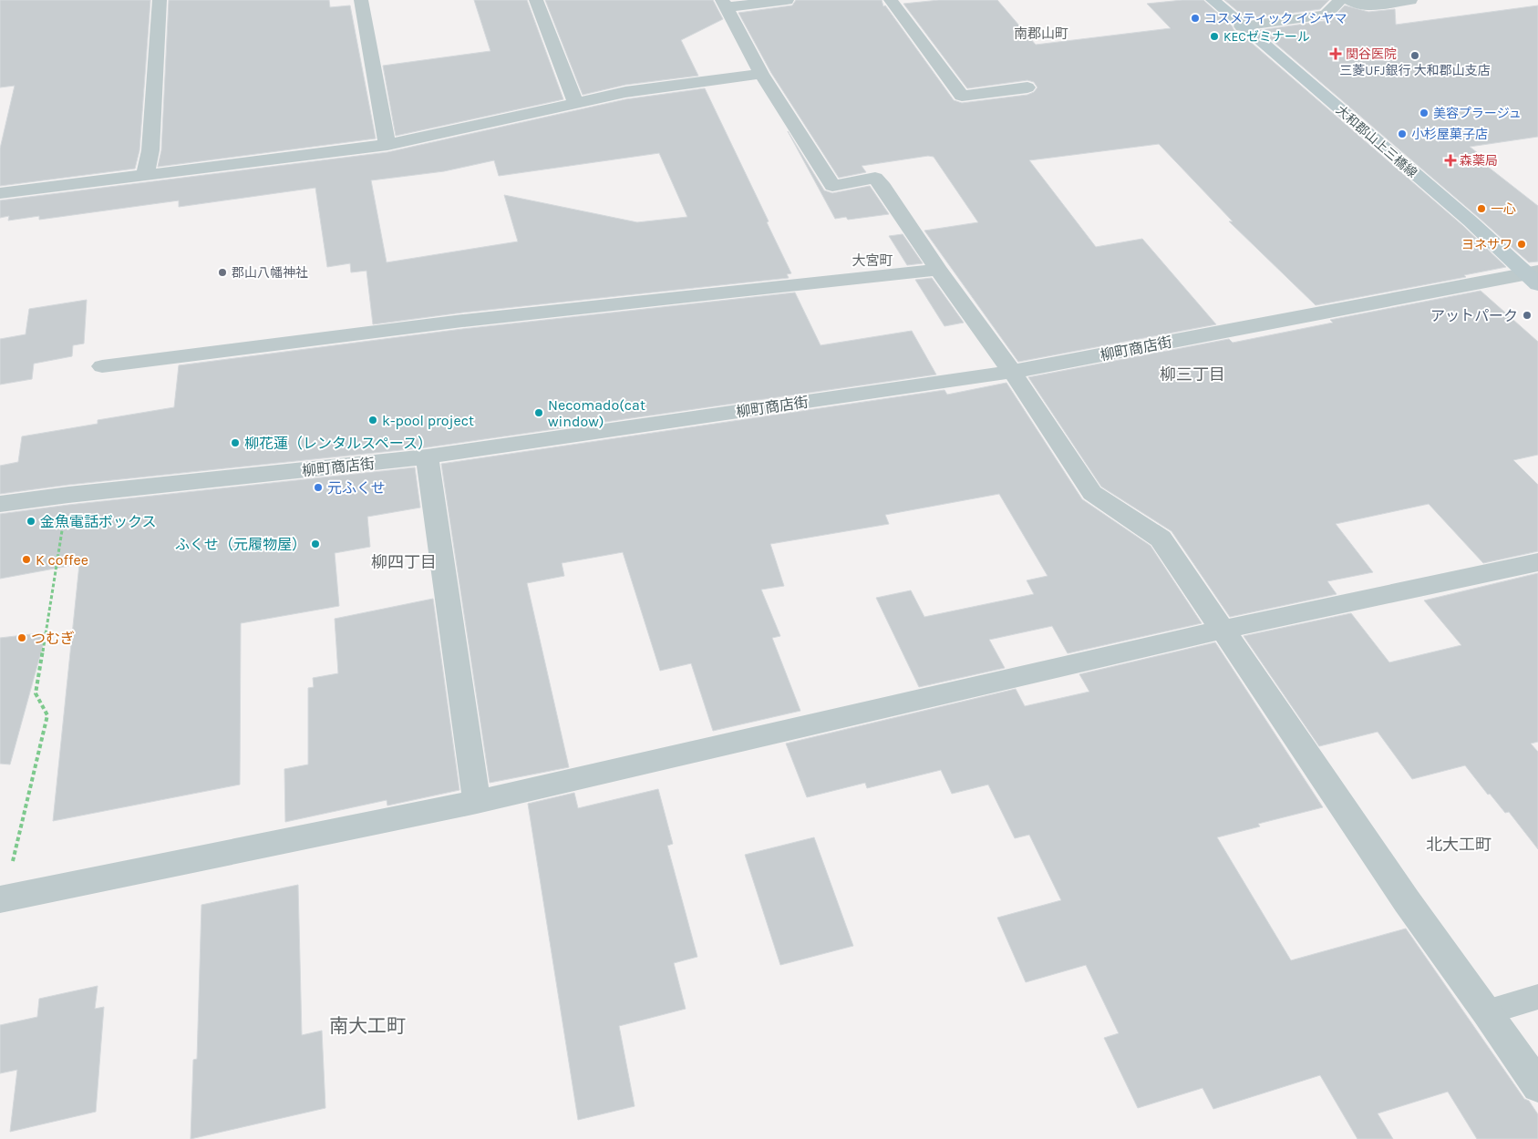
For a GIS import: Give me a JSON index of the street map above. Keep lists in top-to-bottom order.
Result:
{
  "streets": {
    "main road": ["大和郡山上三橋線"],
    "street": ["柳町商店街"]
  },
  "crossings": [
    ["大和郡山上三橋線", "柳町商店街"]
  ],
  "districts": [
    "南郡山町",
    "大宮町",
    "柳三丁目",
    "柳四丁目",
    "北大工町",
    "南大工町"
  ],
  "places": {
    "other": [
      "コスメティック イシヤマ",
      "KECゼミナール",
      "三菱UFJ銀行 大和郡山支店",
      "美容プラージュ",
      "小杉屋菓子店",
      "一心",
      "ヨネサワ",
      "郡山八幡神社",
      "アットパーク",
      "Necomado(cat window)",
      "k-pool project",
      "柳花蓮（レンタルスペース）",
      "元ふくせ",
      "金魚電話ボックス",
      "ふくせ（元履物屋）",
      "K coffee",
      "つむぎ"
    ],
    "health": ["関谷医院", "森薬局"]
  }
}
